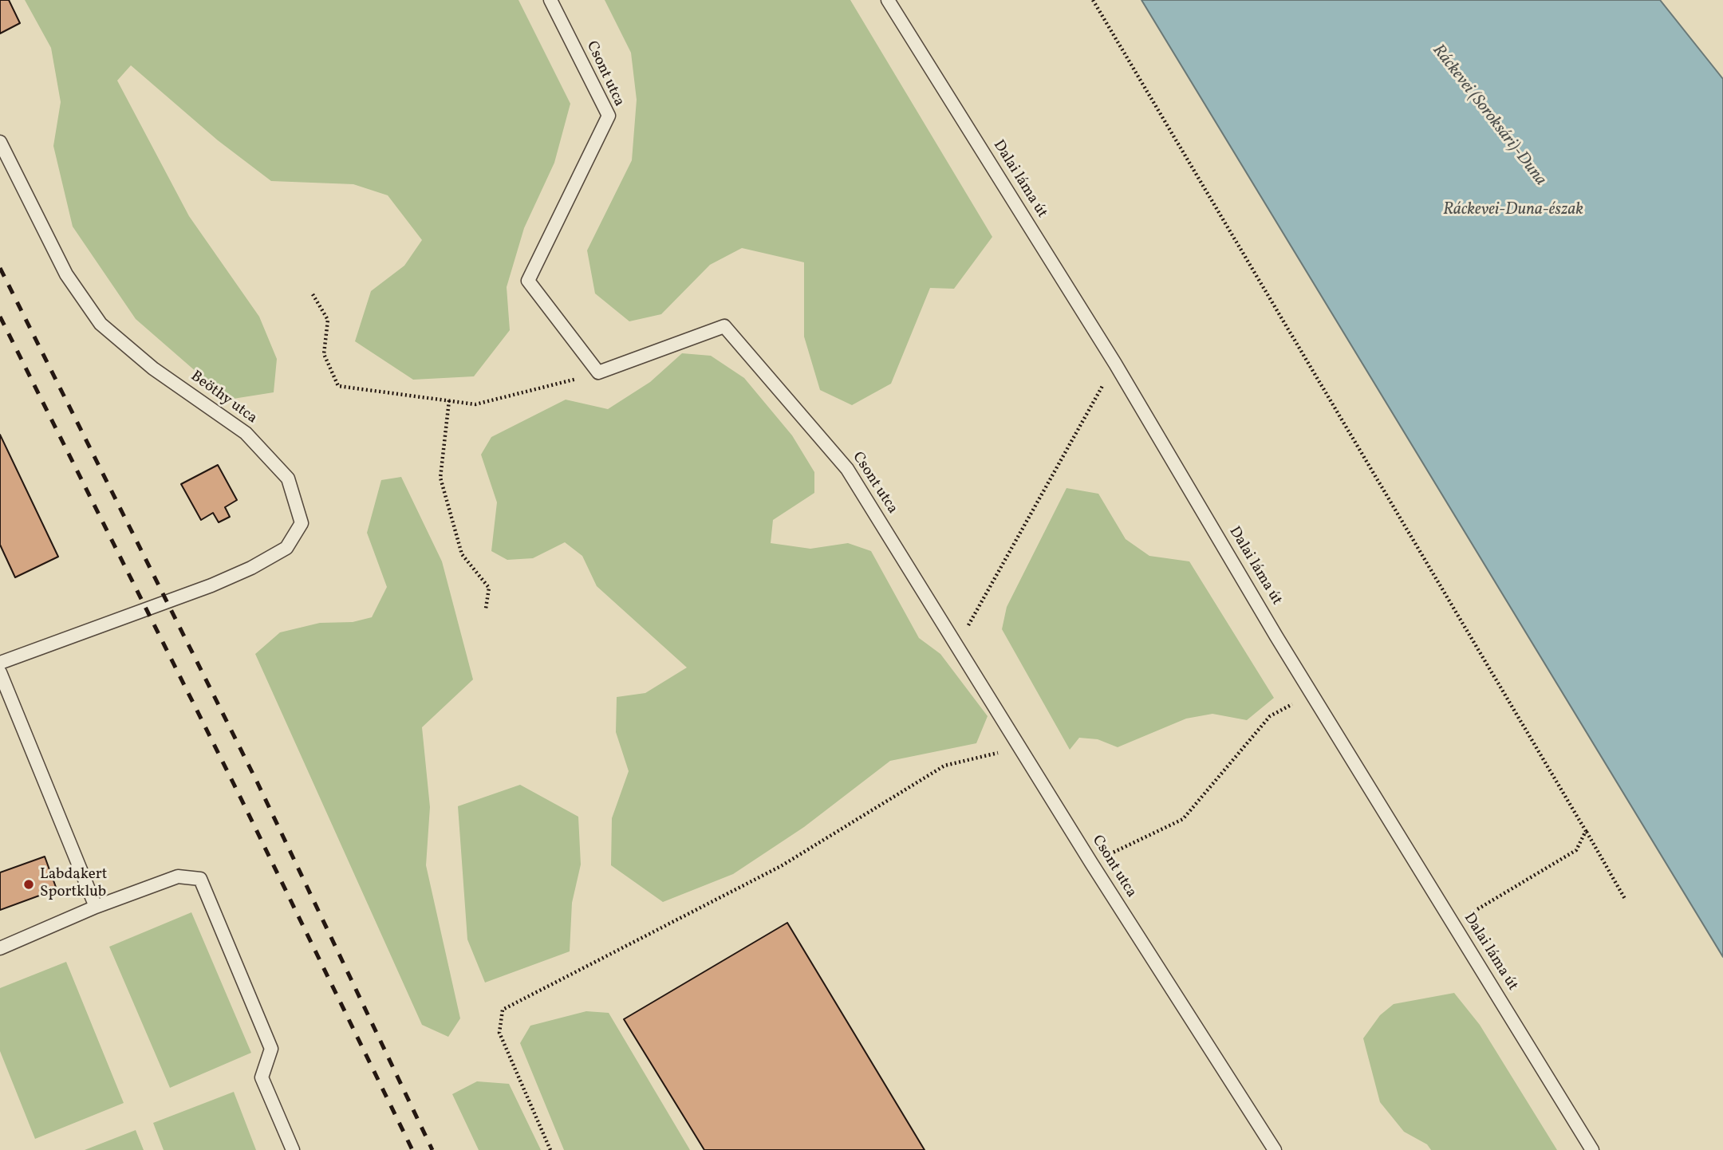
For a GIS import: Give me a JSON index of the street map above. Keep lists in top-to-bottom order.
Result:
{
  "streets": {
    "lane": ["Csont utca", "Dalai láma út", "Beöthy utca"]
  },
  "water": ["Ráckevei (Soroksári)-Duna", "Ráckevei-Duna-észak"],
  "places": ["Labdakert Sportklub"]
}
